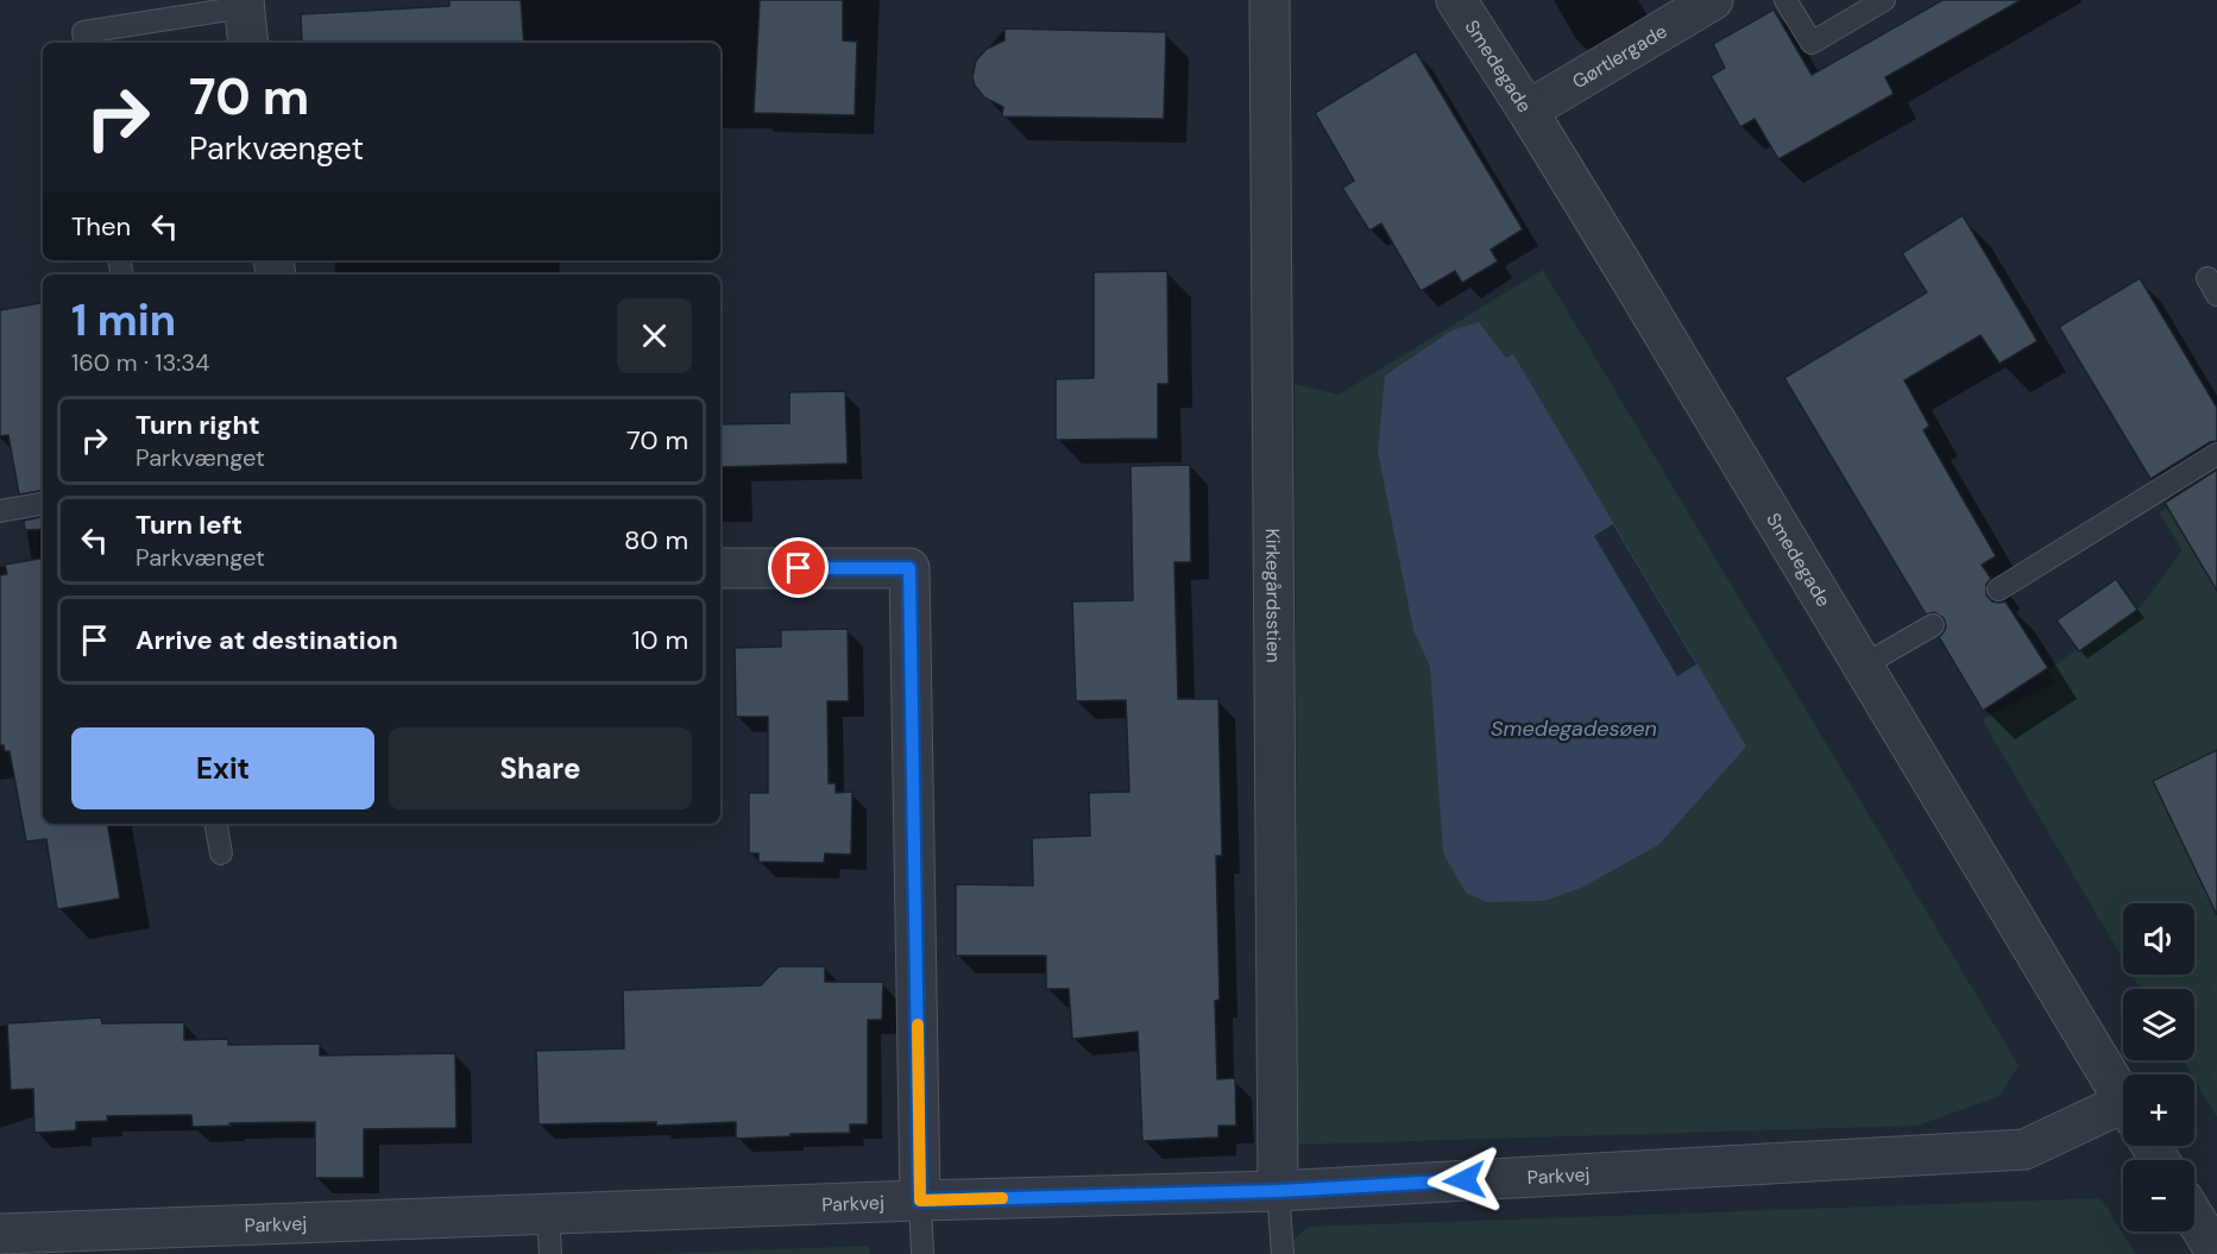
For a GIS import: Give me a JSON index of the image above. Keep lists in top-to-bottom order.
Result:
{
  "streets": {
    "street": [
      "Gørtlergade",
      "Smedegade",
      "Kirkegårdsstien",
      "Parkvej"
    ]
  },
  "crossings": [
    ["Gørtlergade", "Smedegade"],
    ["Kirkegårdsstien", "Parkvej"]
  ],
  "water": ["Smedegadesøen"],
  "page": {
    "turn": ["70 m", "Parkvænget"],
    "then": "Then",
    "heading": ["1 min", "160 m · 13:34"],
    "list": [
      {
        "name": "Turn right",
        "note": "Parkvænget",
        "value": "70 m"
      },
      {
        "name": "Turn left",
        "note": "Parkvænget",
        "value": "80 m"
      },
      {
        "name": "Arrive at destination",
        "value": "10 m"
      }
    ],
    "buttons": ["Exit", "Share"],
    "map_buttons": ["+", "−"]
  }
}
